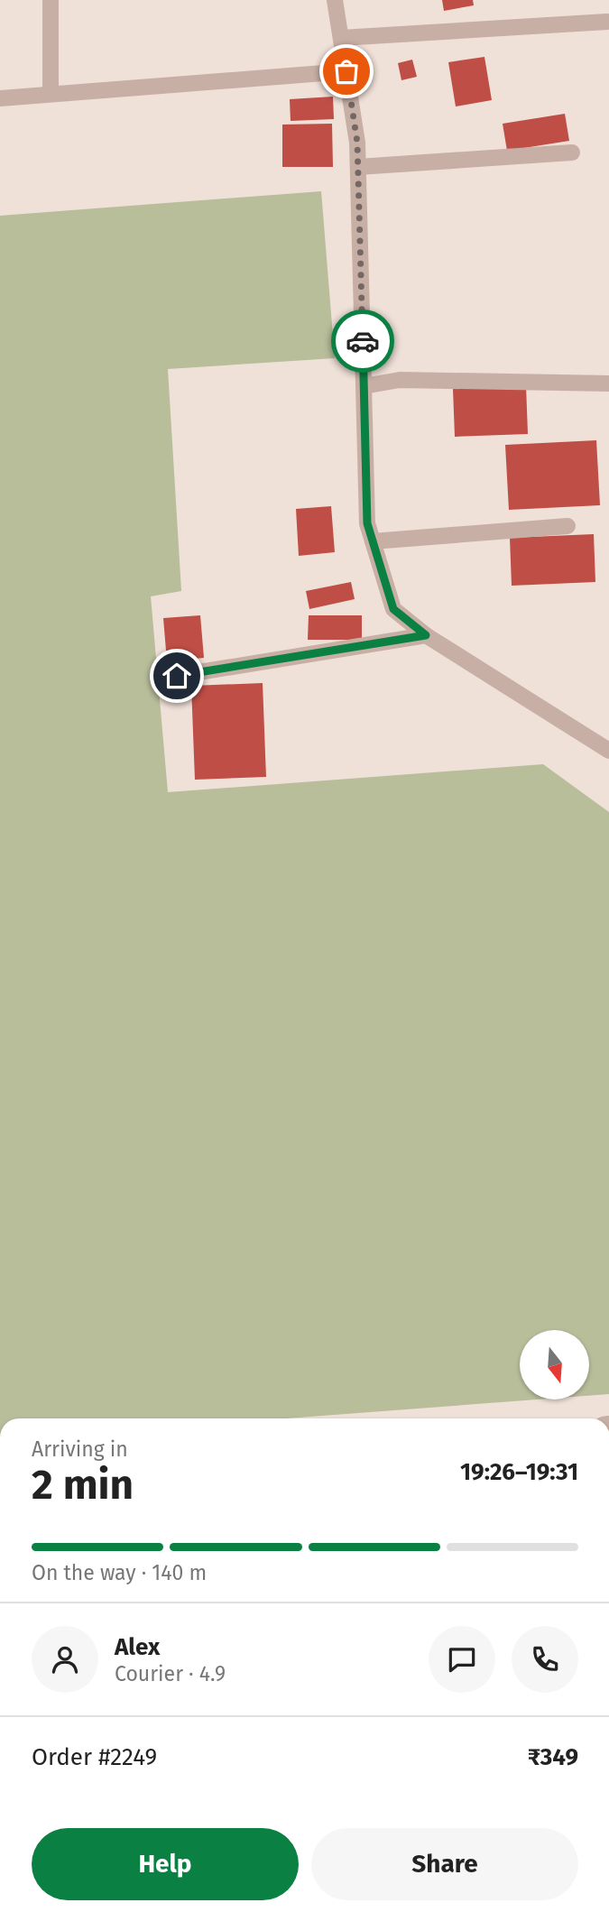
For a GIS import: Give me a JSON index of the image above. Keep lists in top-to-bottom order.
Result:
{
  "north": "bottom",
  "page": {
    "heading": ["2 min", "Arriving in", "19:26–19:31"],
    "panel": [
      "Alex",
      "Courier · 4.9",
      "Order #2249",
      "₹349"
    ],
    "bar": "On the way · 140 m",
    "buttons": ["Help", "Share"]
  }
}
